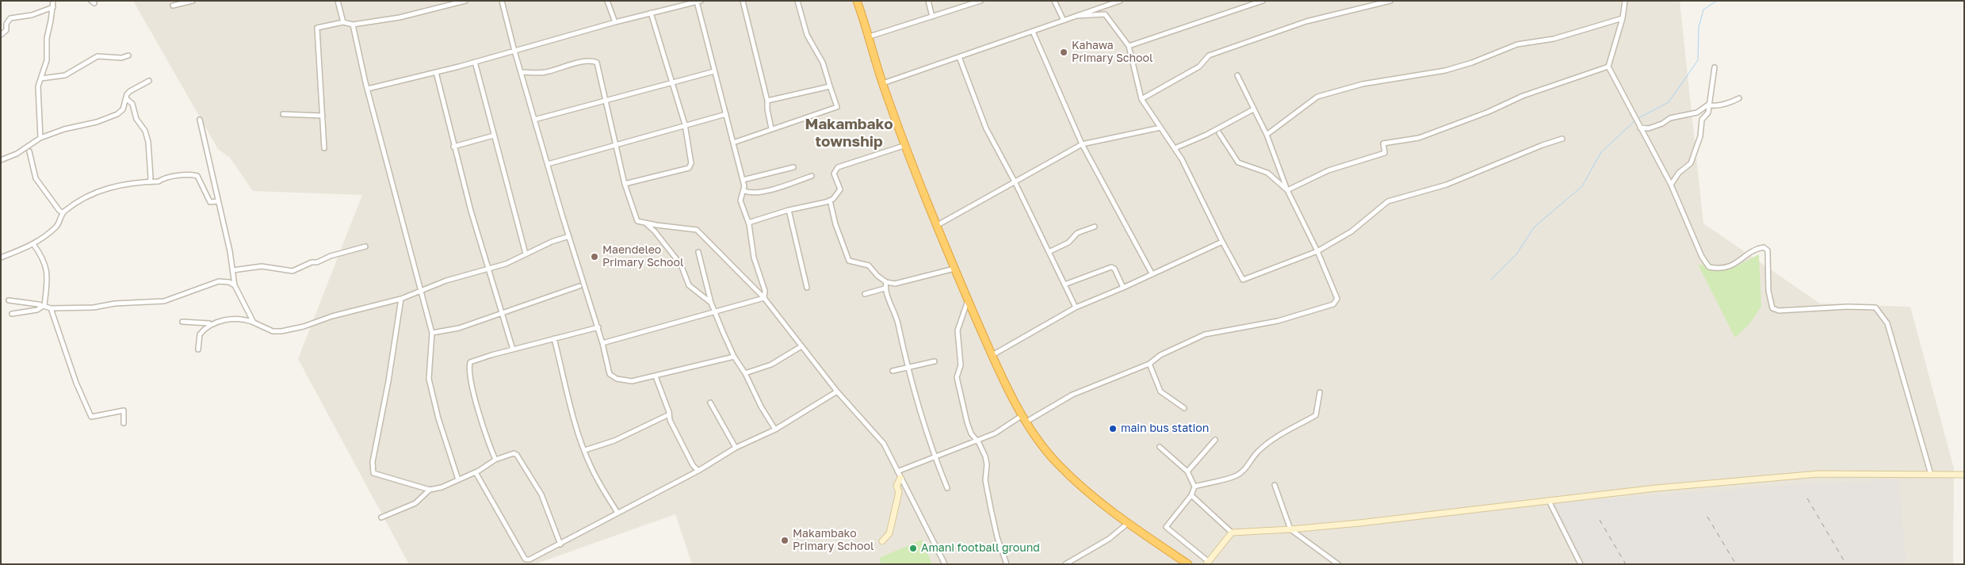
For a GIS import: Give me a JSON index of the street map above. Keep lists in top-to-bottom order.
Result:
{
  "districts": ["Makambako township"],
  "places": [
    "Kahawa Primary School",
    "Maendeleo Primary School",
    "main bus station",
    "Makambako Primary School",
    "Amani football ground"
  ]
}
